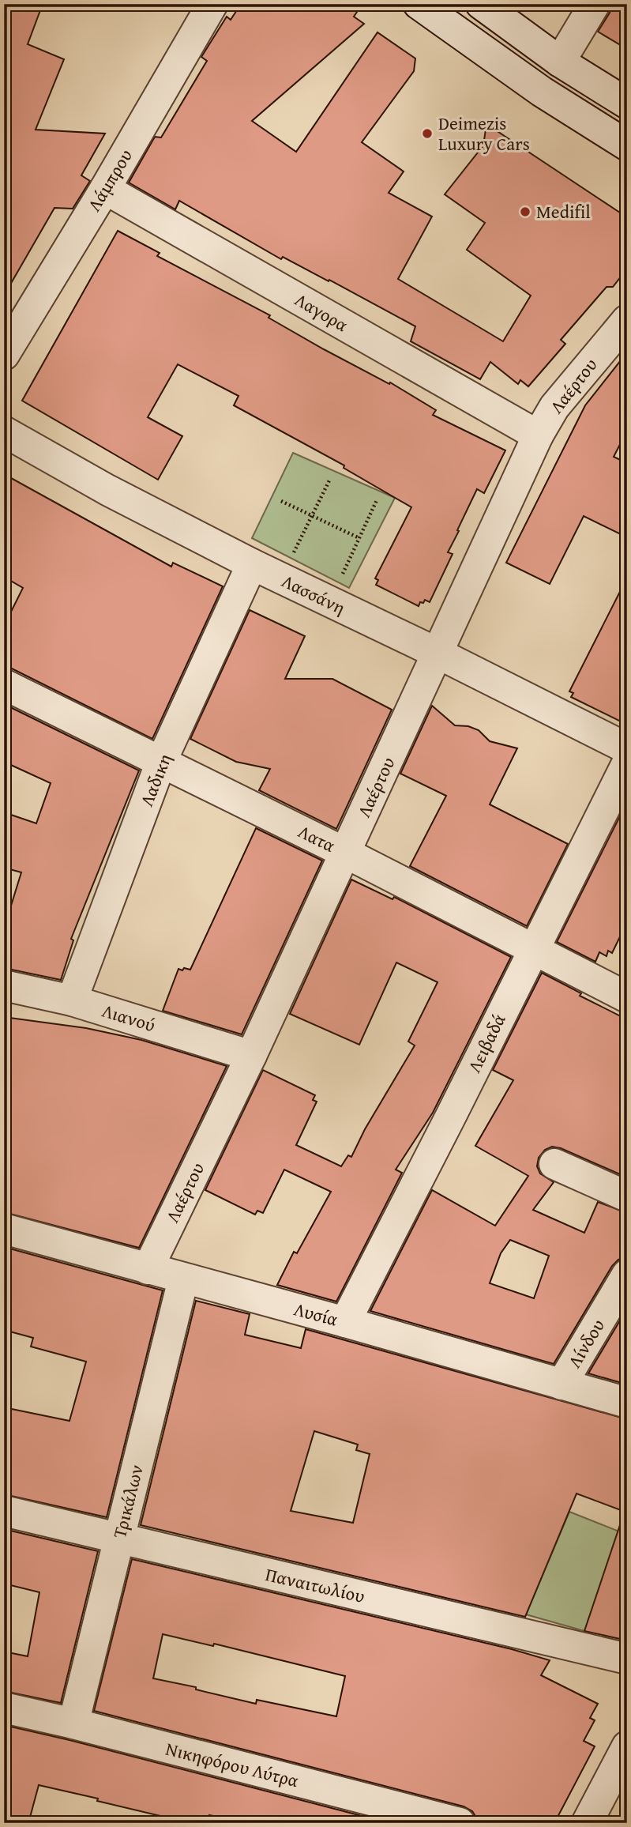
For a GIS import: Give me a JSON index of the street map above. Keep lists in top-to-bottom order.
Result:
{
  "streets": {
    "street": [
      "Λάμπρου",
      "Λαγορα",
      "Λαέρτου",
      "Λασσάνη",
      "Λαδικη",
      "Λατα",
      "Λιανού",
      "Λειβαδά",
      "Λυσία",
      "Λίνδου",
      "Τρικάλων",
      "Παναιτωλίου",
      "Νικηφόρου Λύτρα"
    ]
  },
  "crossings": [
    ["Λάμπρου", "Λαγορα"],
    ["Λαγορα", "Λαέρτου"],
    ["Λαέρτου", "Λασσάνη"],
    ["Λαέρτου", "Λατα"],
    ["Λαέρτου", "Λιανού"],
    ["Λαέρτου", "Λυσία"],
    ["Λασσάνη", "Λαδικη"],
    ["Λαδικη", "Λατα"],
    ["Λαδικη", "Λιανού"],
    ["Λατα", "Λειβαδά"],
    ["Λειβαδά", "Λυσία"],
    ["Λυσία", "Λίνδου"],
    ["Λυσία", "Τρικάλων"],
    ["Τρικάλων", "Παναιτωλίου"],
    ["Τρικάλων", "Νικηφόρου Λύτρα"]
  ],
  "places": ["Deimezis Luxury Cars", "Medifil"]
}
